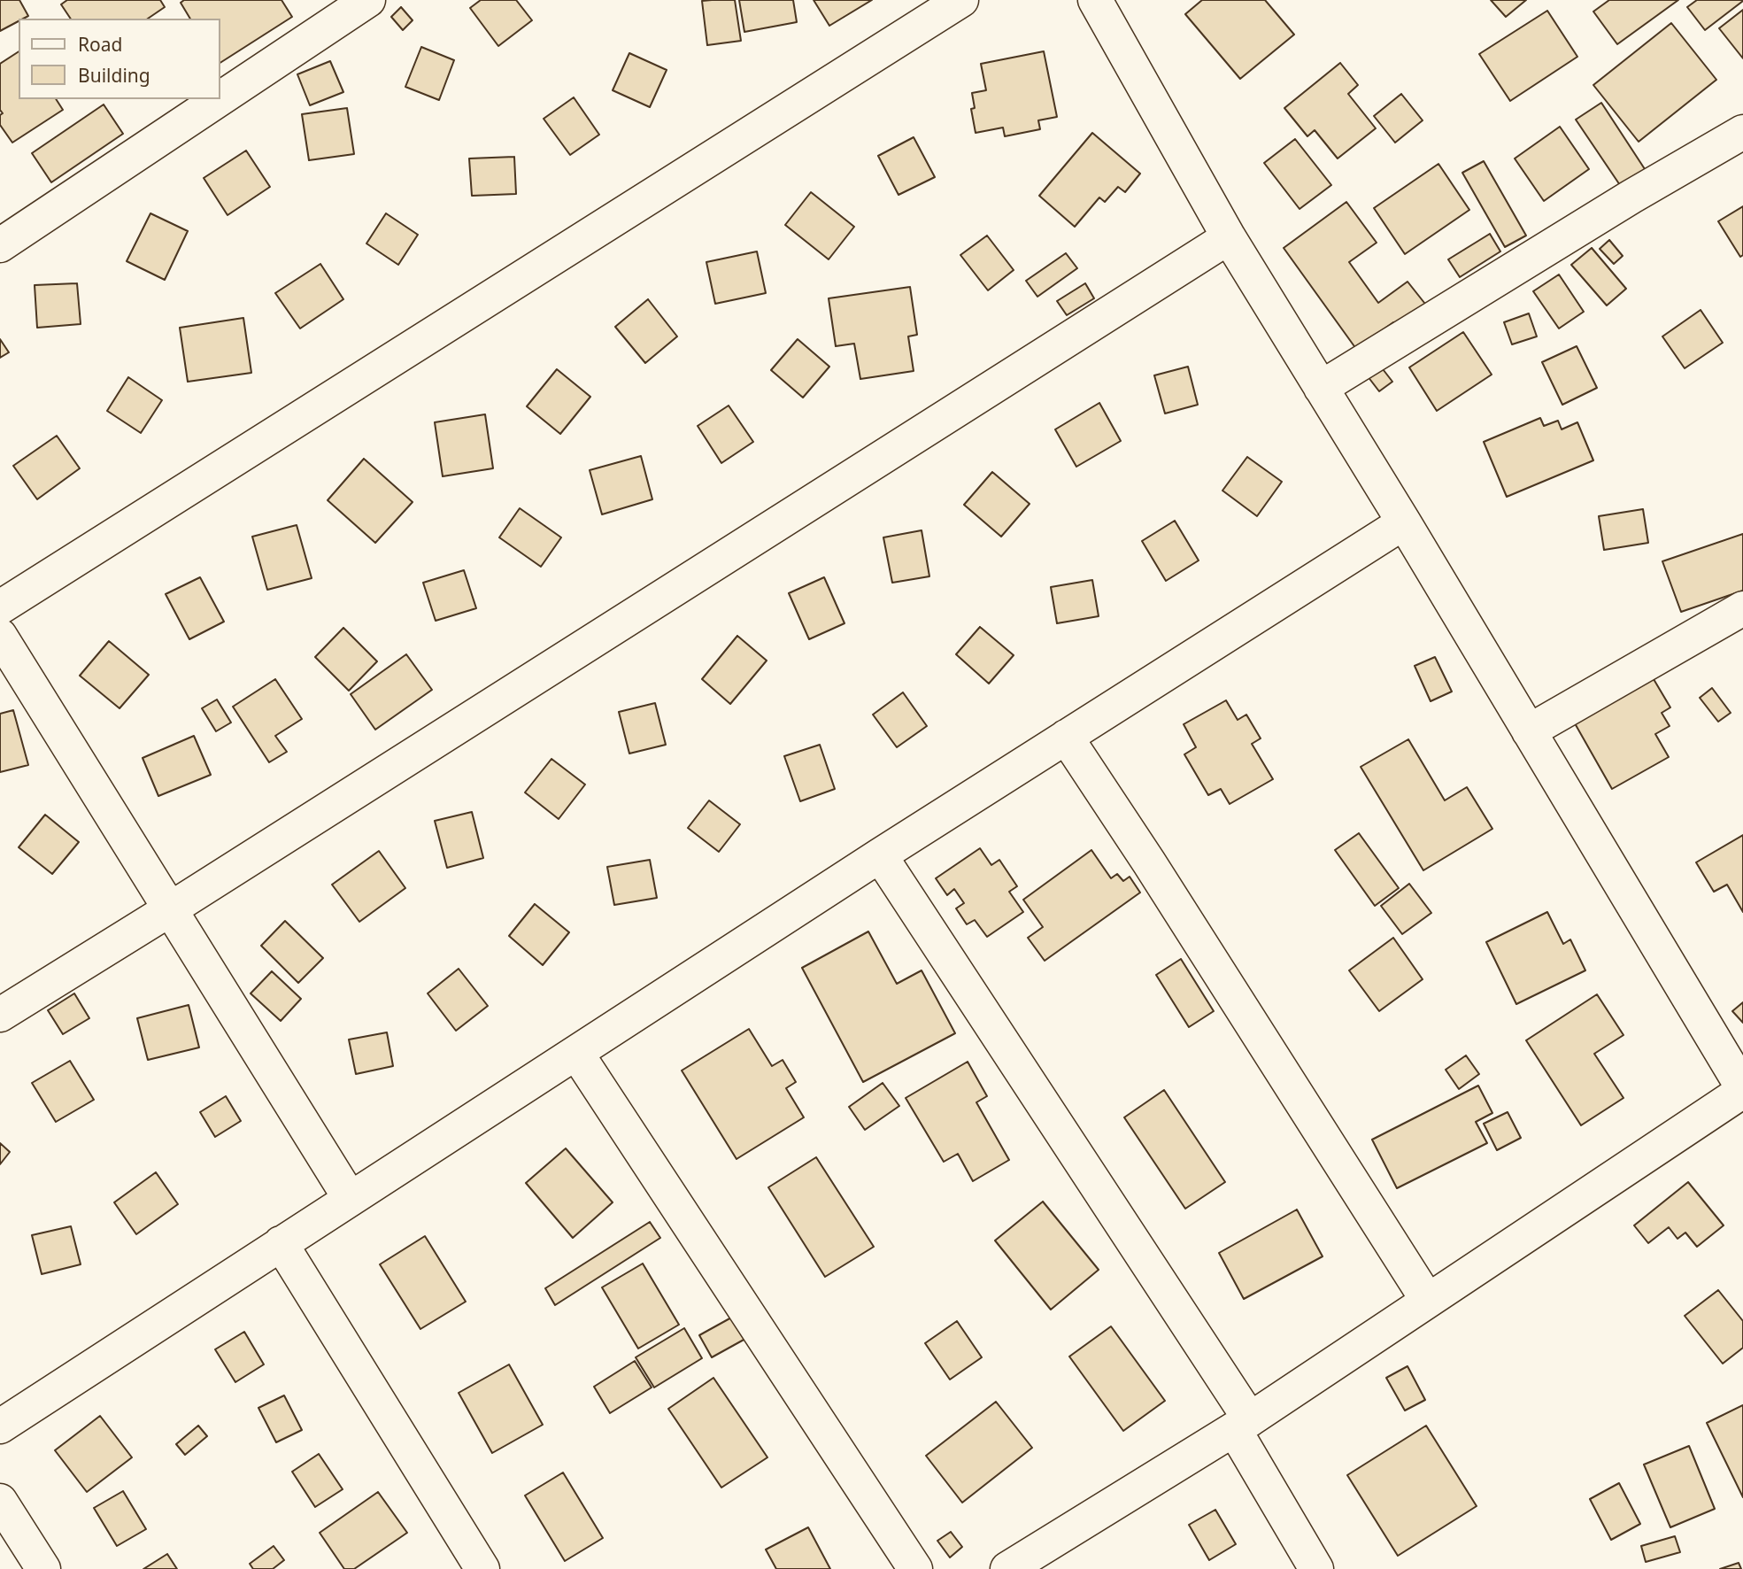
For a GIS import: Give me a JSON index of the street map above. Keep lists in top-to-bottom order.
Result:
{
  "legend": ["Road", "Building"]
}
